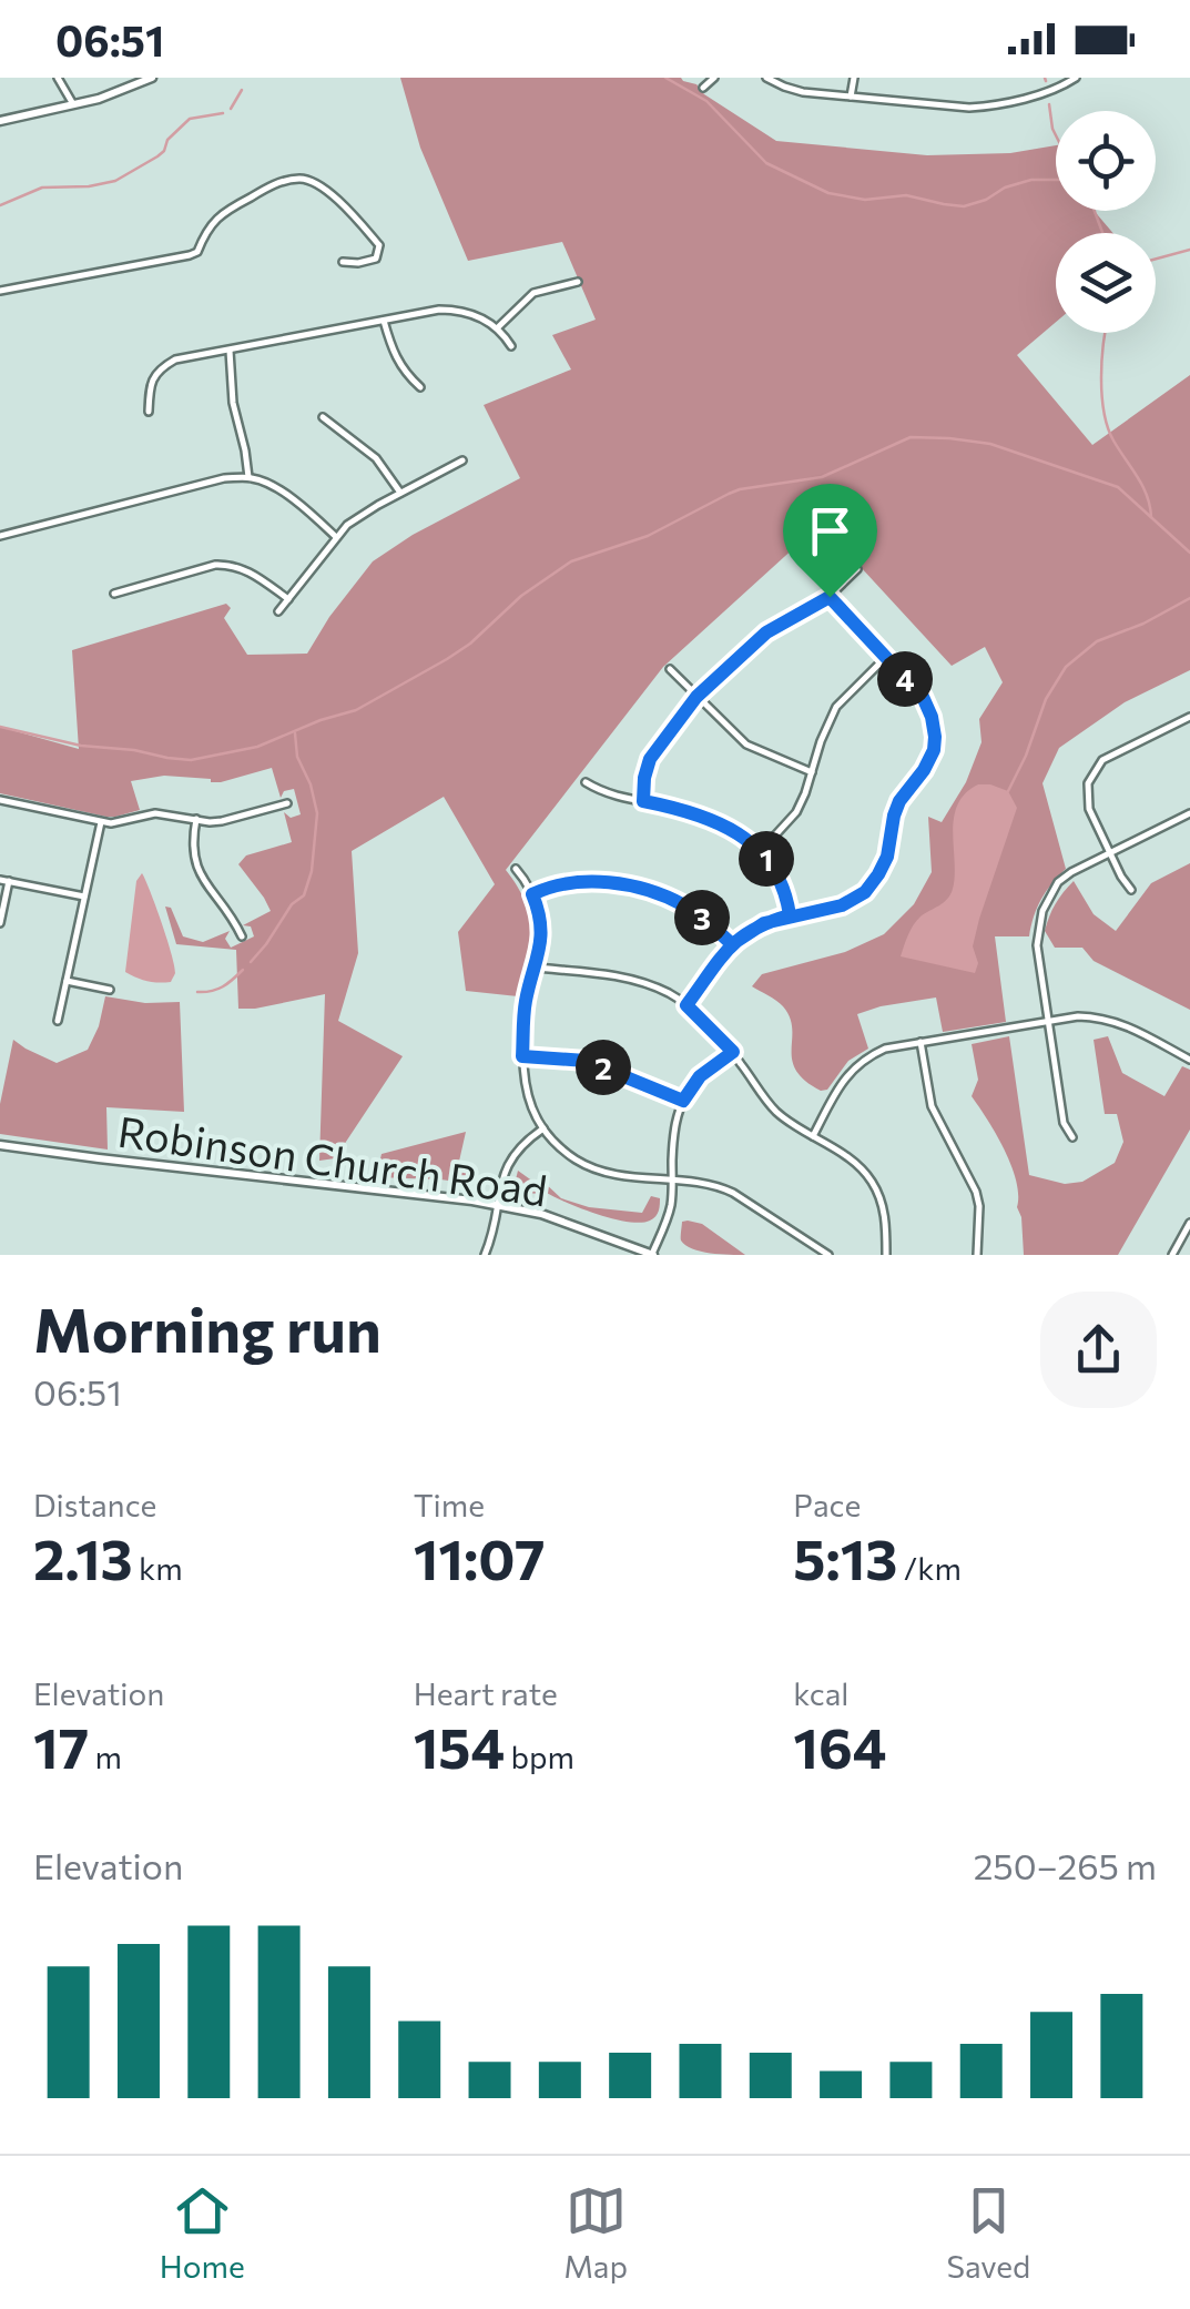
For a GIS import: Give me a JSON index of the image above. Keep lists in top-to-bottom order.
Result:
{
  "streets": {
    "street": ["Robinson Church Road"]
  },
  "page": {
    "status": "06:51",
    "pins": [
      "4",
      "1",
      "3",
      "2"
    ],
    "heading": ["Morning run", "06:51"],
    "stats": [
      ["Distance", "2.13 km"],
      ["Time", "11:07"],
      ["Pace", "5:13 /km"],
      ["Elevation", "17 m"],
      ["Heart rate", "154 bpm"],
      ["kcal", "164"]
    ],
    "chart": ["Elevation", "250–265 m"],
    "tabs": ["Home", "Map", "Saved"]
  }
}
